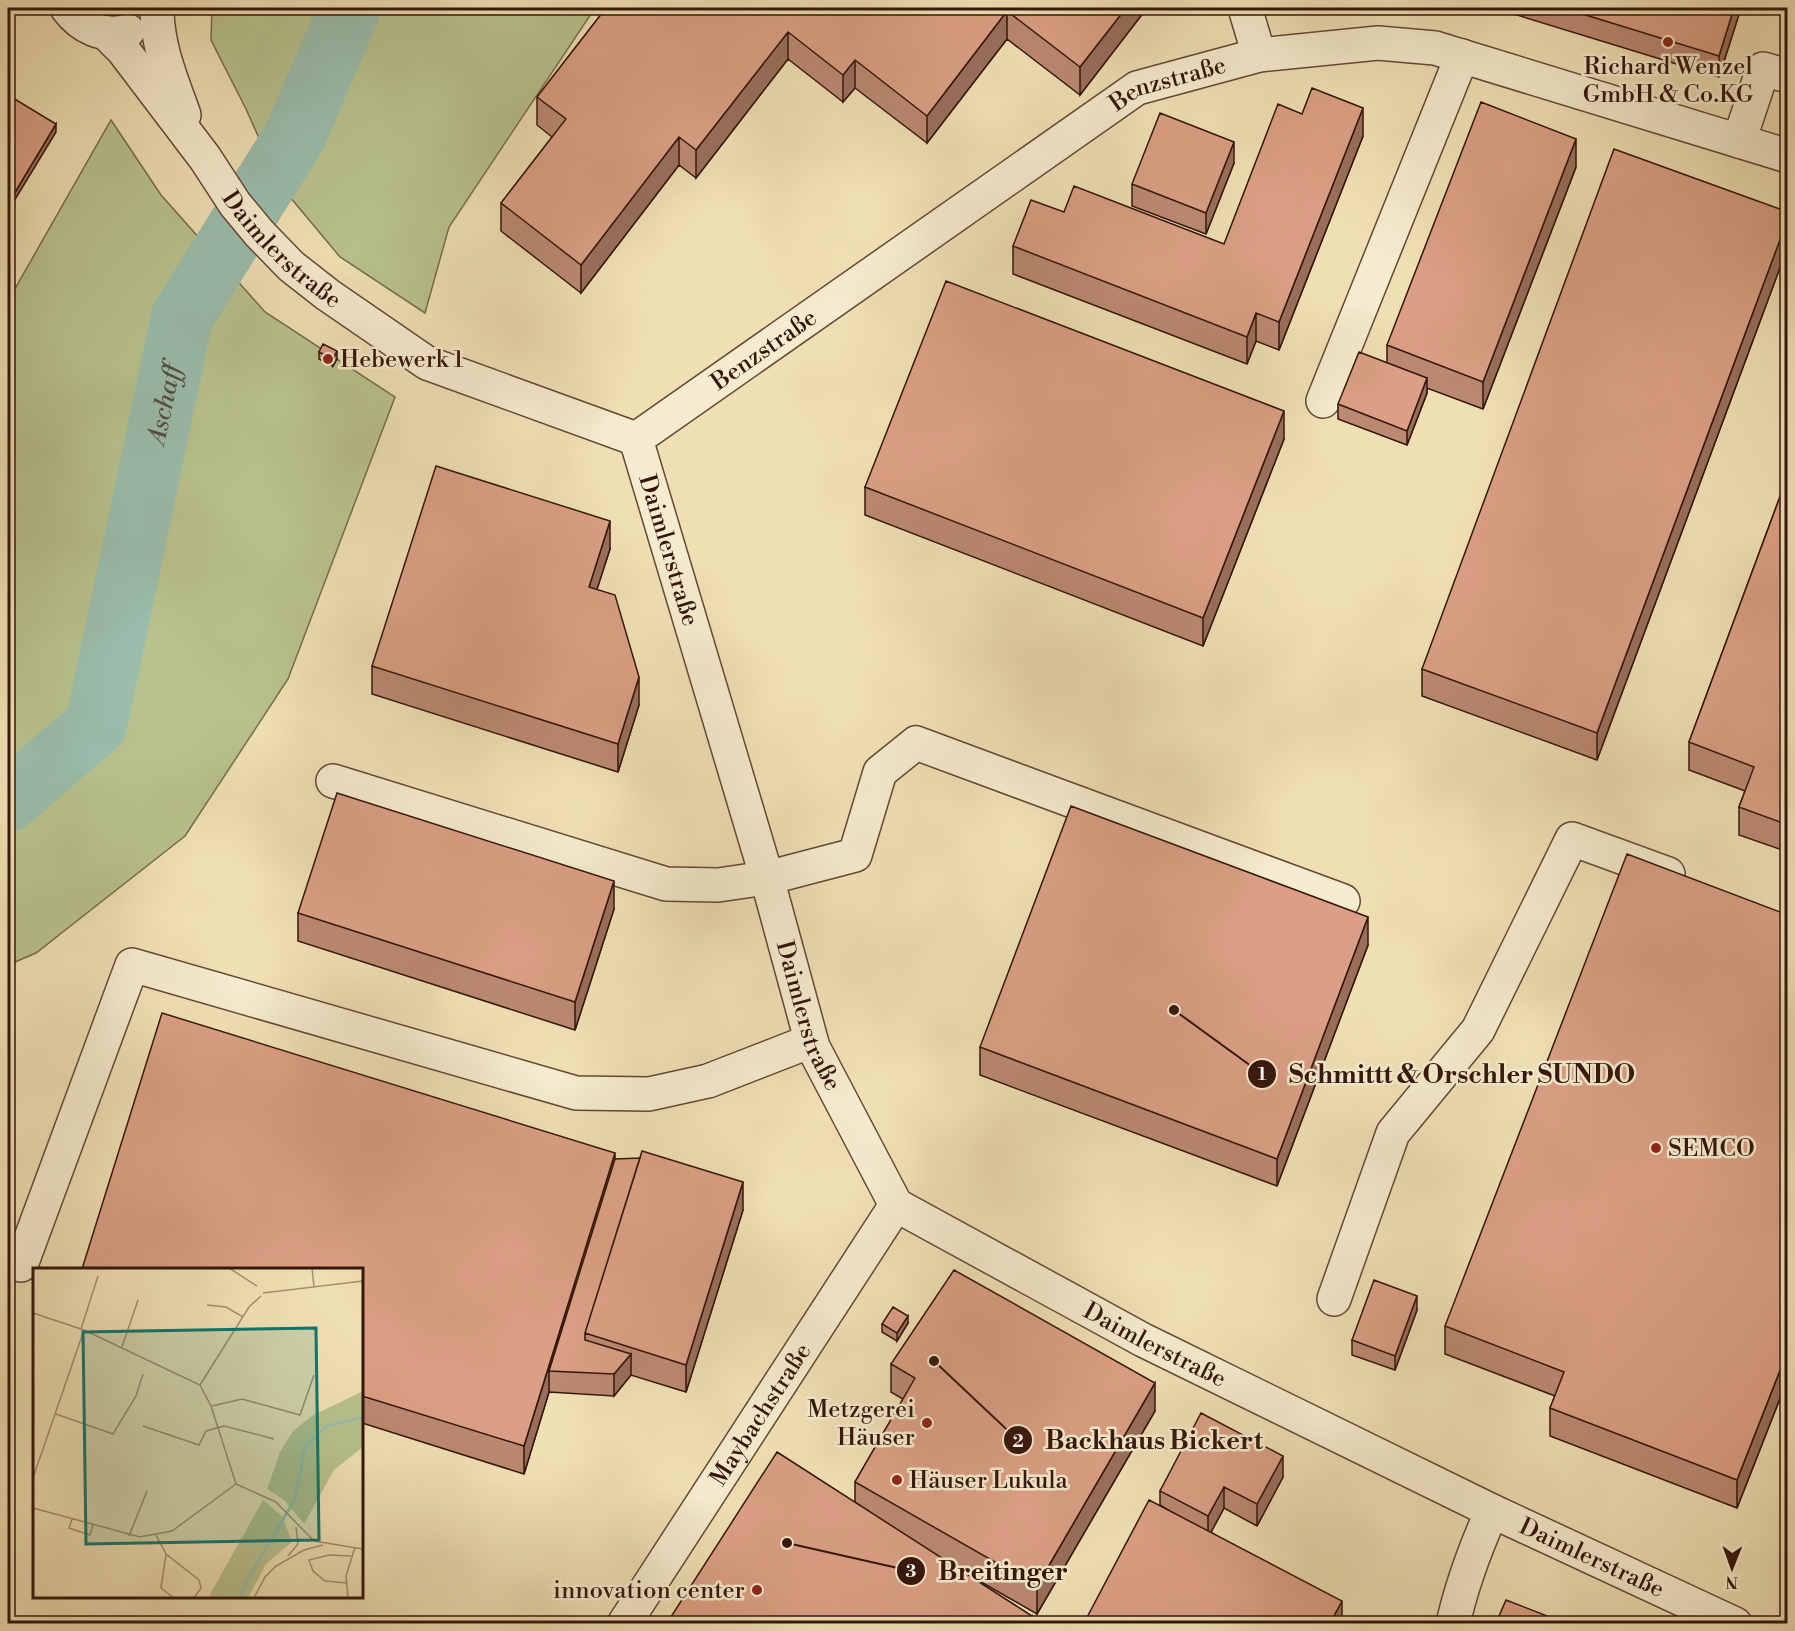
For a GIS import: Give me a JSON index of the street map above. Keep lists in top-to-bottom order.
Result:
{
  "streets": {
    "street": ["Benzstraße", "Daimlerstraße", "Maybachstraße"]
  },
  "crossings": [
    ["Benzstraße", "Daimlerstraße"],
    ["Daimlerstraße", "Maybachstraße"]
  ],
  "water": ["Aschaff"],
  "places": [
    "Richard Wenzel GmbH & Co.KG",
    "Hebewerk 1",
    "Schmittt & Orschler SUNDO",
    "SEMCO",
    "Backhaus Bickert",
    "Metzgerei Häuser",
    "Häuser Lukula",
    "Breitinger",
    "innovation center"
  ],
  "north": "bottom"
}
